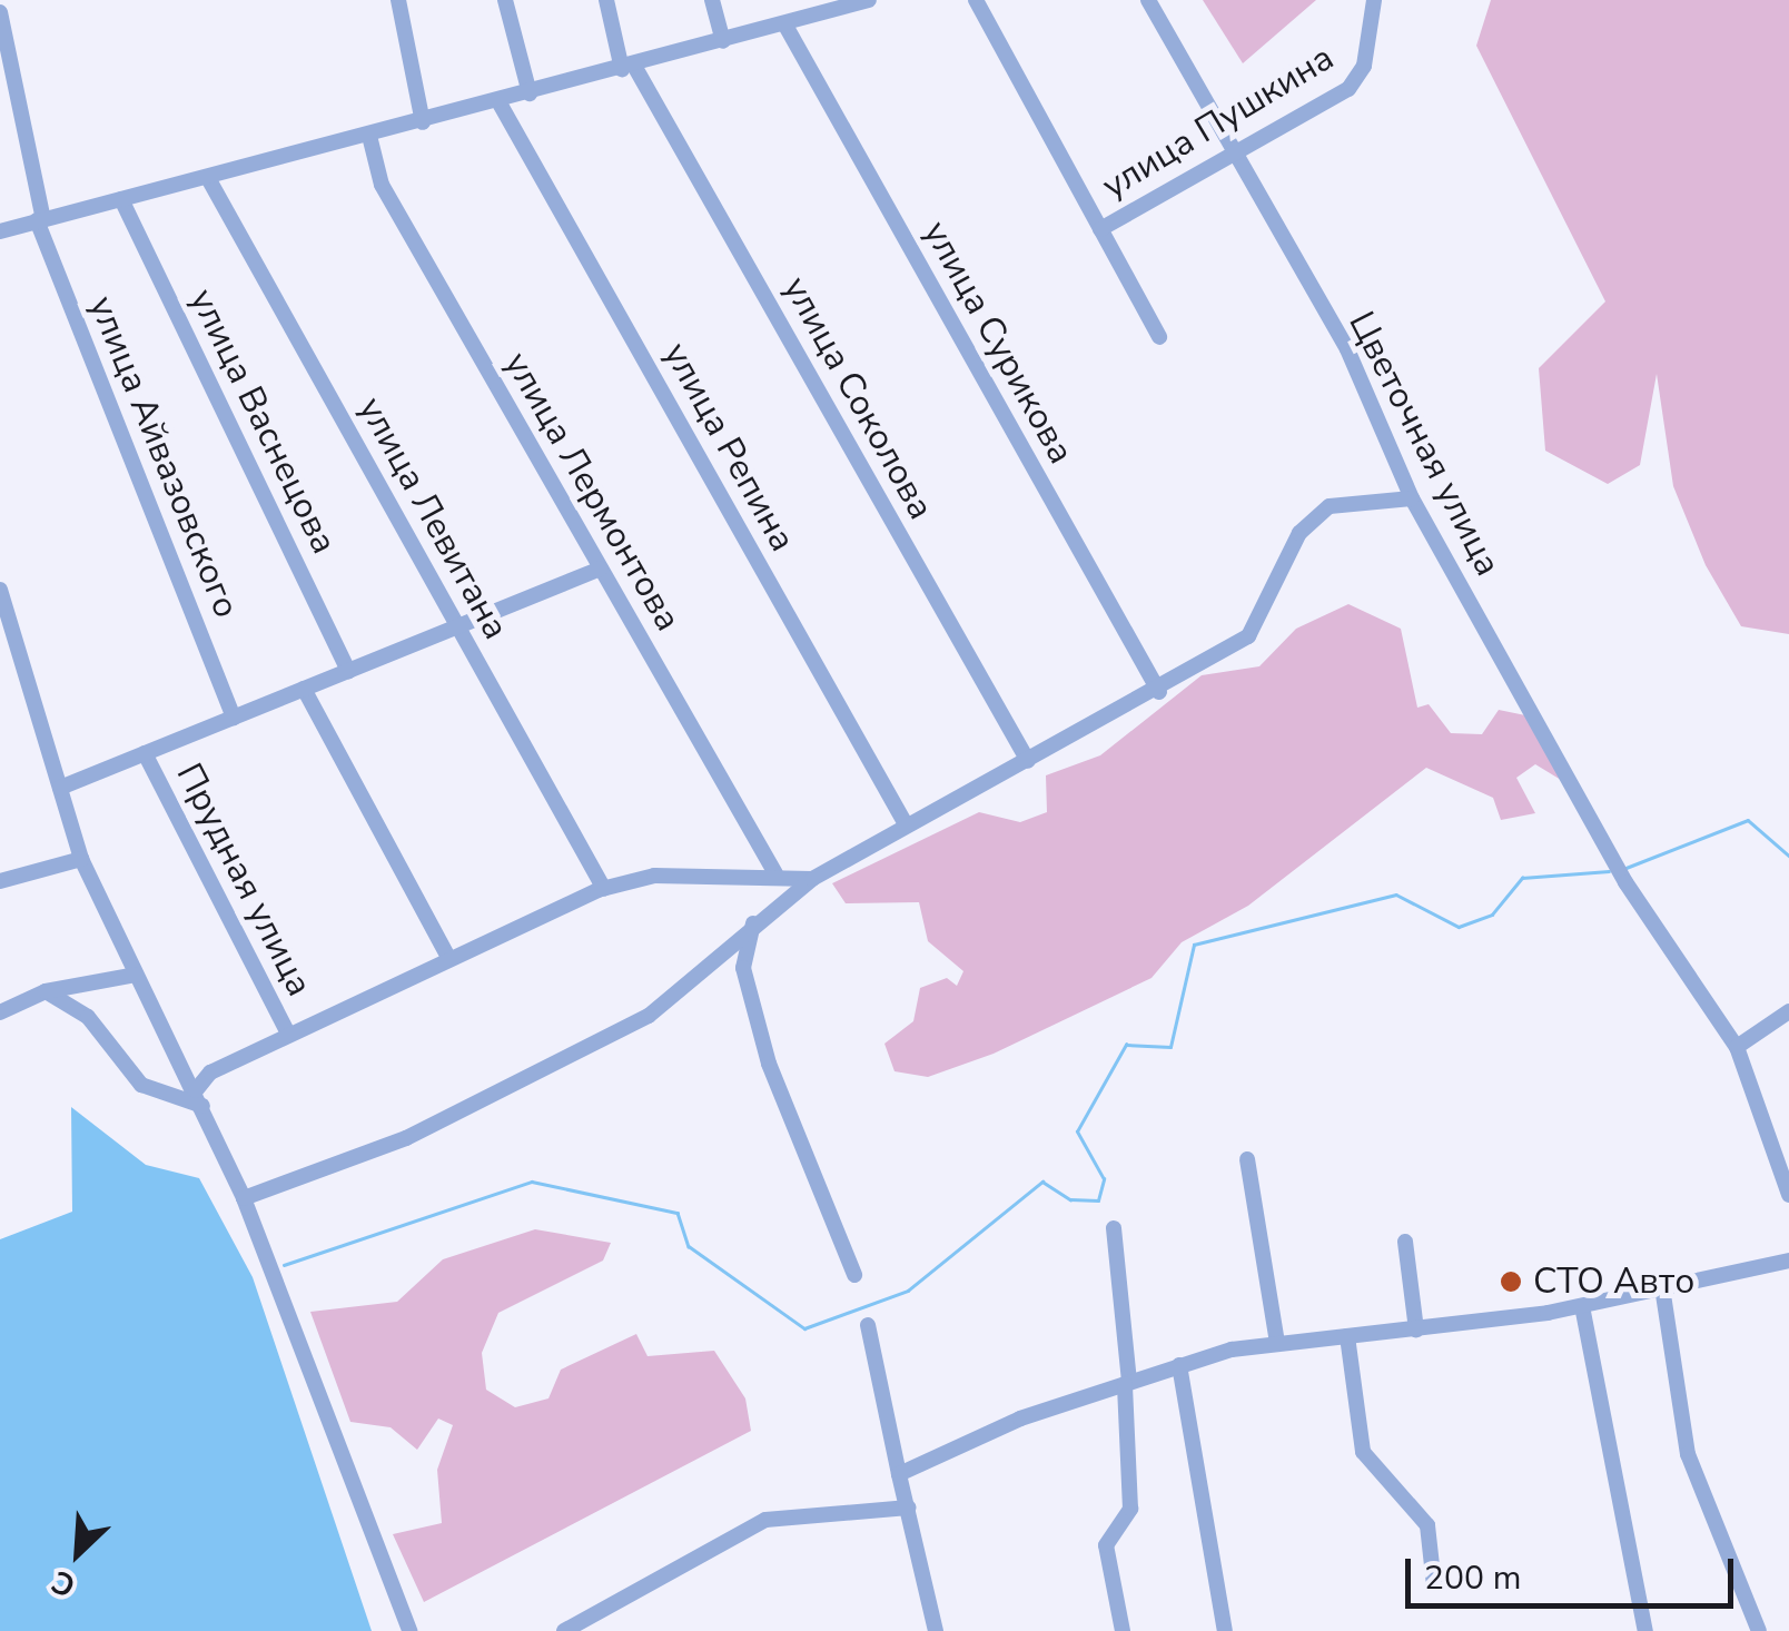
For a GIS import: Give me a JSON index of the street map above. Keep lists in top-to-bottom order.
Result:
{
  "streets": {
    "street": [
      "улица Пушкина",
      "улица Сурикова",
      "улица Соколова",
      "улица Васнецова",
      "Цветочная улица",
      "улица Репина",
      "улица Айвазовского",
      "улица Лермонтова",
      "улица Левитана",
      "Прудная улица"
    ]
  },
  "crossings": [
    ["улица Пушкина", "Цветочная улица"]
  ],
  "places": ["СТО Авто"],
  "scale_bar": "200 m",
  "north": "bottom left"
}
